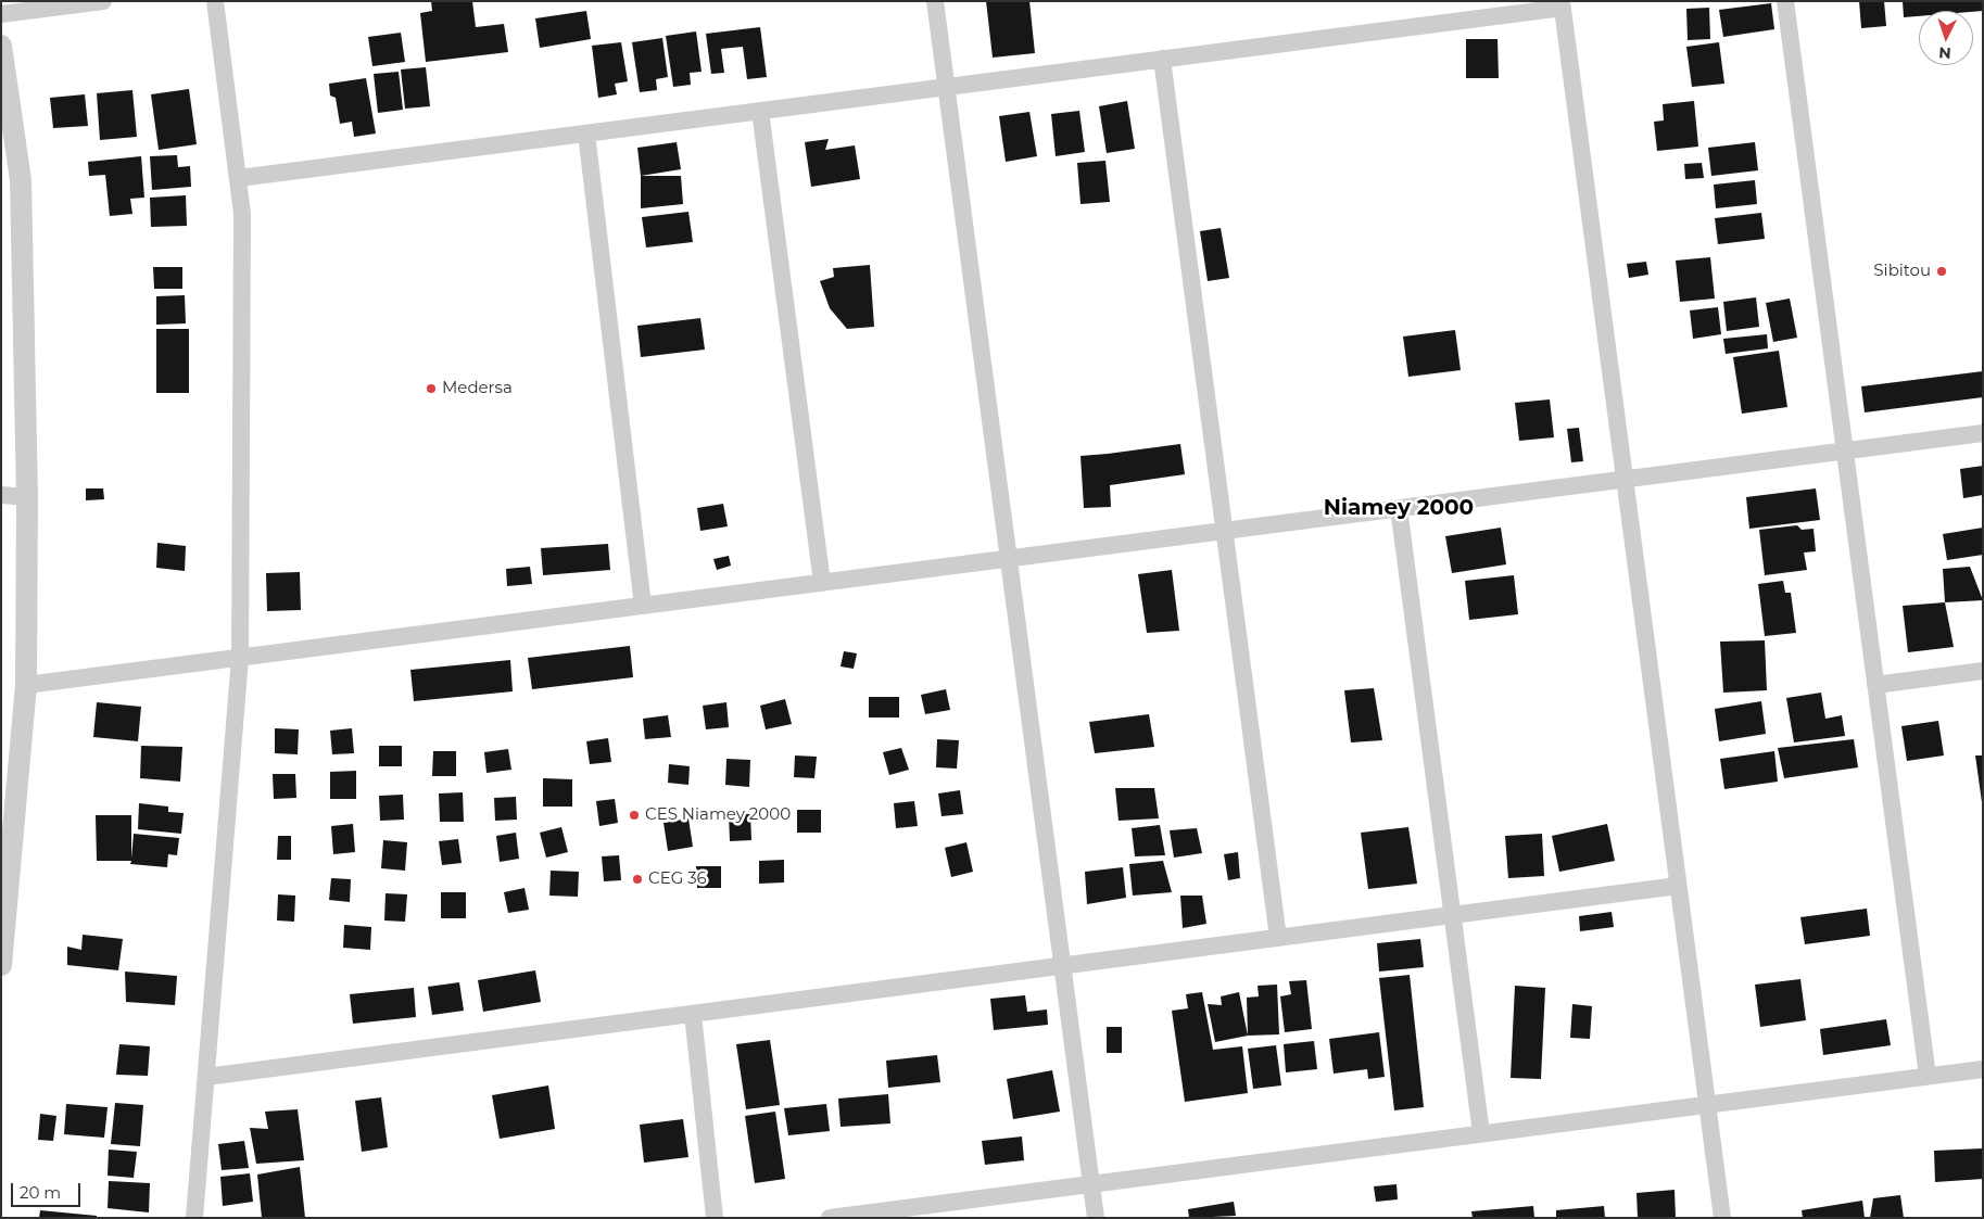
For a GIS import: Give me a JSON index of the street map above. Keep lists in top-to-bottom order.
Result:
{
  "districts": ["Niamey 2000"],
  "places": [
    "Sibitou",
    "Medersa",
    "CES Niamey 2000",
    "CEG 36"
  ],
  "scale_bar": "20 m",
  "north": "bottom"
}
